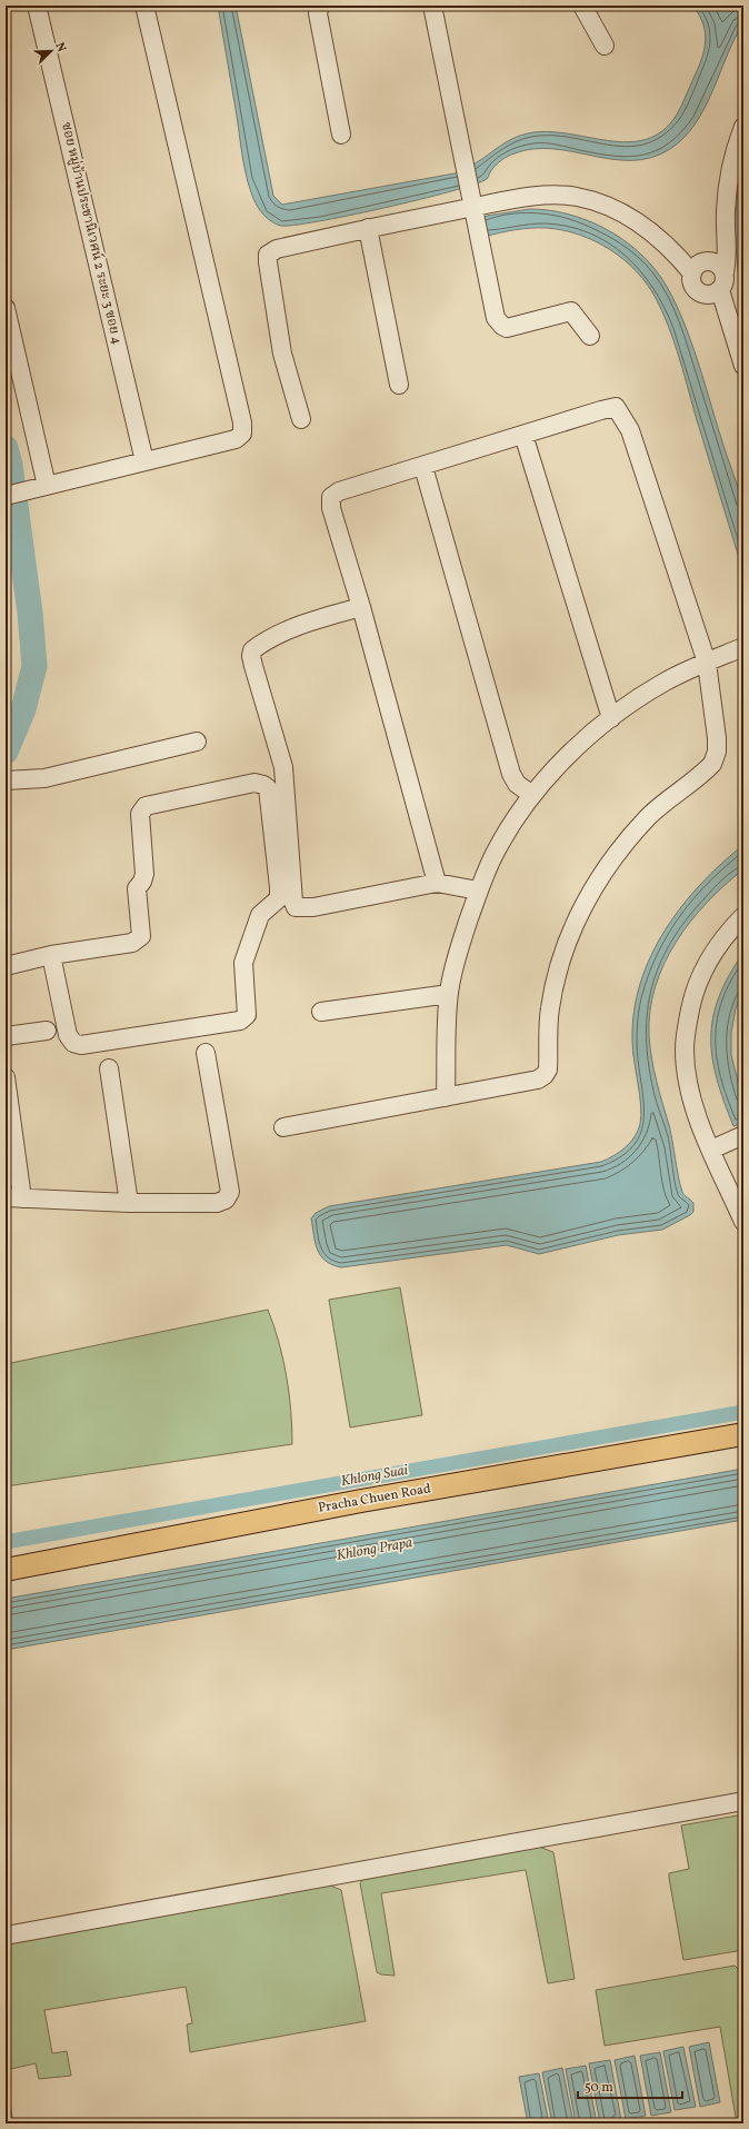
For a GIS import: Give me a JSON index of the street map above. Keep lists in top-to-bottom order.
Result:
{
  "streets": {
    "main road": ["Pracha Chuen Road"],
    "street": ["ซอย หมู่บ้านประชานิเวศน์ 2 ระยะ 3 ซอย 4"]
  },
  "water": ["Khlong Suai", "Khlong Prapa"],
  "scale_bar": "50 m",
  "north": "top right"
}
